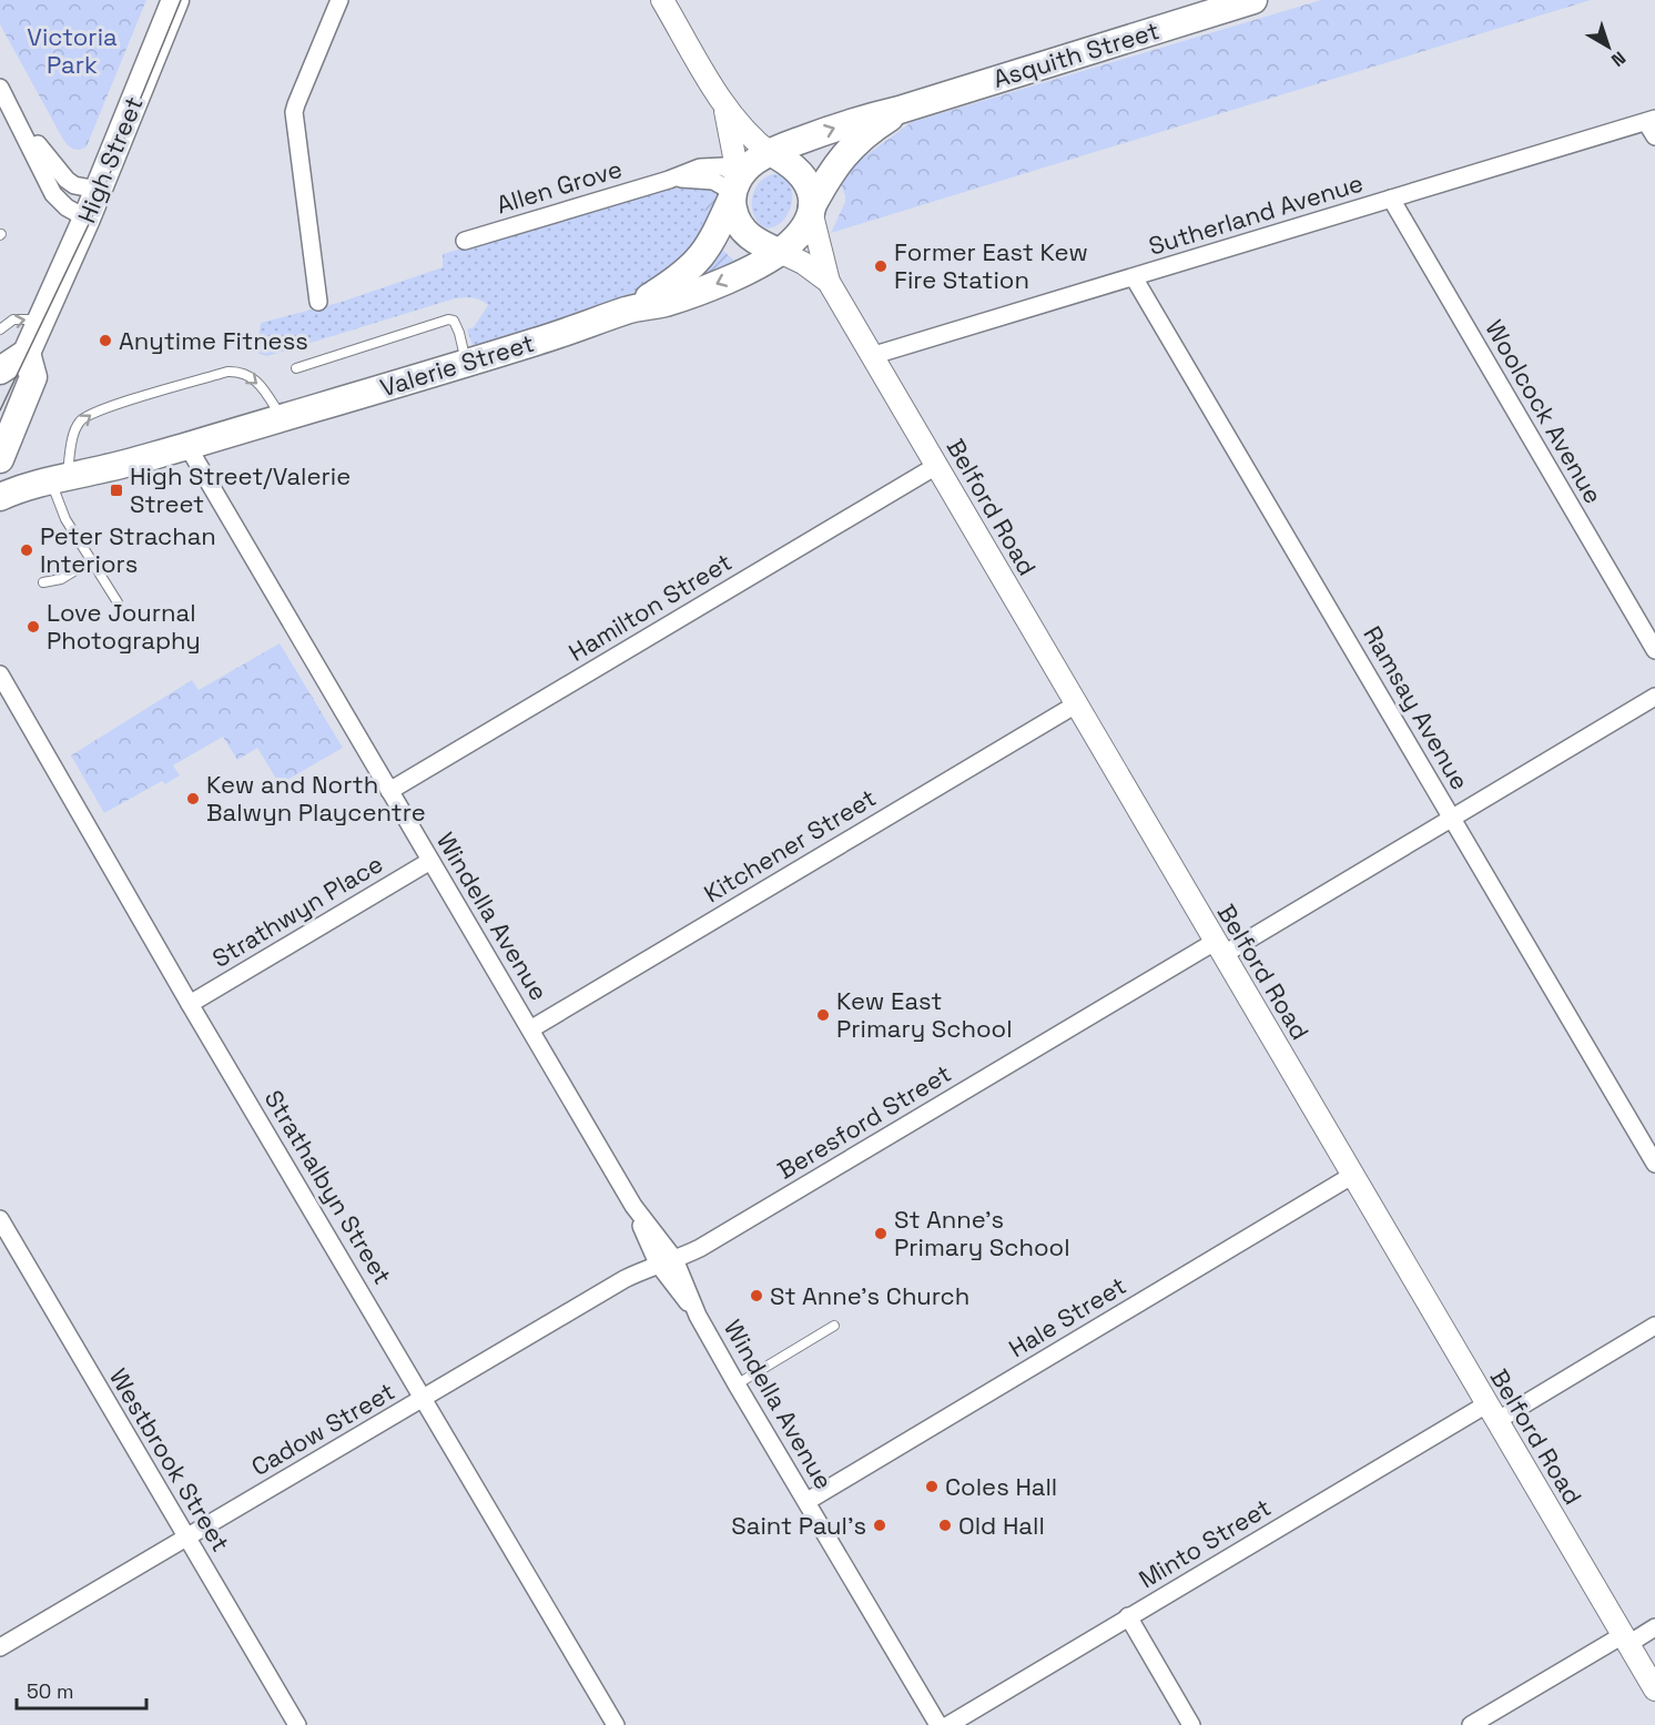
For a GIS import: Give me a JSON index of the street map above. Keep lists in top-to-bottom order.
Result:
{
  "streets": {
    "main road": ["Asquith Street", "High Street", "Valerie Street"],
    "street": [
      "Allen Grove",
      "Sutherland Avenue",
      "Woolcock Avenue",
      "Belford Road",
      "Hamilton Street",
      "Ramsay Avenue",
      "Kitchener Street",
      "Strathwyn Place",
      "Windella Avenue",
      "Beresford Street",
      "Strathalbyn Street",
      "Hale Street",
      "Cadow Street",
      "Westbrook Street",
      "Minto Street"
    ]
  },
  "crossings": [
    ["Asquith Street", "Allen Grove"],
    ["Asquith Street", "Valerie Street"],
    ["Asquith Street", "Belford Road"],
    ["Allen Grove", "Valerie Street"],
    ["Allen Grove", "Belford Road"],
    ["Sutherland Avenue", "Woolcock Avenue"],
    ["Sutherland Avenue", "Belford Road"],
    ["Sutherland Avenue", "Ramsay Avenue"],
    ["Valerie Street", "Belford Road"],
    ["Valerie Street", "Windella Avenue"],
    ["Belford Road", "Hamilton Street"],
    ["Belford Road", "Kitchener Street"],
    ["Belford Road", "Beresford Street"],
    ["Belford Road", "Hale Street"],
    ["Belford Road", "Minto Street"],
    ["Hamilton Street", "Windella Avenue"],
    ["Ramsay Avenue", "Beresford Street"],
    ["Kitchener Street", "Windella Avenue"],
    ["Strathwyn Place", "Windella Avenue"],
    ["Strathwyn Place", "Strathalbyn Street"],
    ["Windella Avenue", "Beresford Street"],
    ["Windella Avenue", "Hale Street"],
    ["Windella Avenue", "Cadow Street"],
    ["Beresford Street", "Cadow Street"],
    ["Strathalbyn Street", "Cadow Street"],
    ["Cadow Street", "Westbrook Street"]
  ],
  "parks": ["Victoria Park"],
  "places": {
    "other": [
      "Former East Kew Fire Station",
      "Anytime Fitness",
      "Peter Strachan Interiors",
      "Love Journal Photography",
      "Kew and North Balwyn Playcentre",
      "Kew East Primary School",
      "St Anne's Primary School",
      "St Anne's Church",
      "Coles Hall",
      "Saint Paul's",
      "Old Hall"
    ],
    "transit": ["High Street/Valerie Street"]
  },
  "scale_bar": "50 m",
  "north": "bottom right"
}
